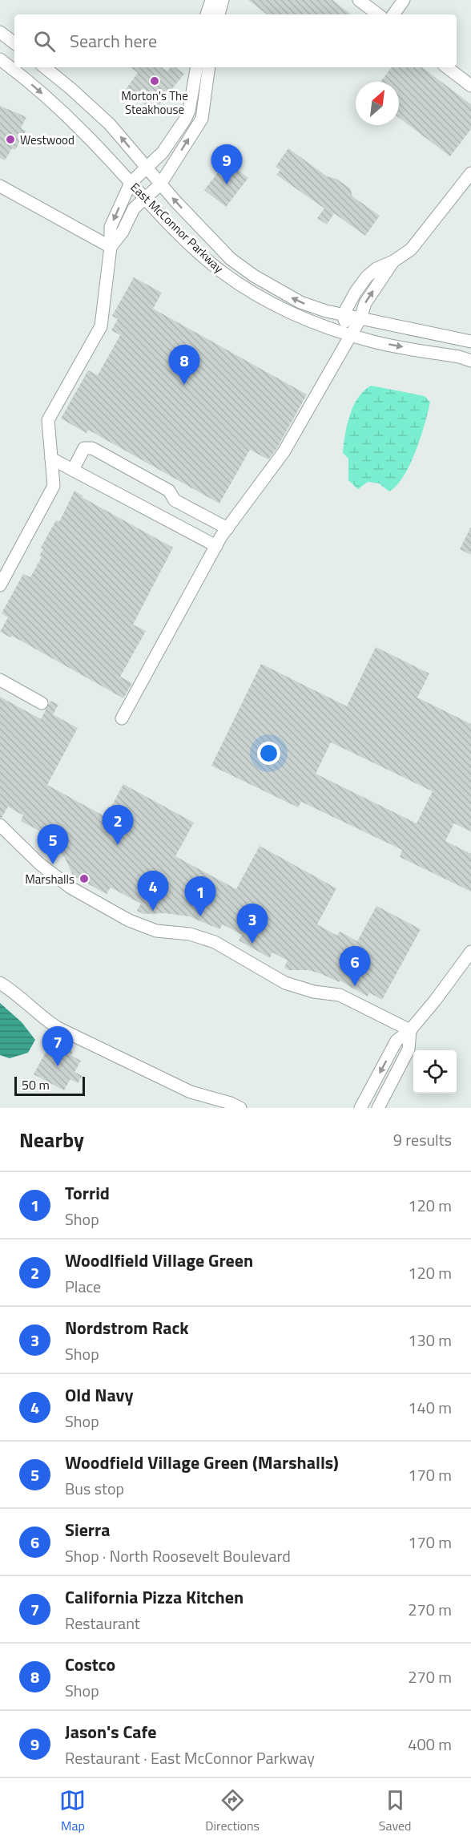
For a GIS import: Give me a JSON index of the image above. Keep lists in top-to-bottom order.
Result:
{
  "streets": {
    "street": ["East McConnor Parkway"]
  },
  "places": ["Morton's The Steakhouse", "Westwood", "Marshalls"],
  "scale_bar": "50 m",
  "north": "top right",
  "page": {
    "search": "Search here",
    "pins": [
      "9",
      "8",
      "2",
      "5",
      "4",
      "1",
      "3",
      "6",
      "7"
    ],
    "scale": "50 m",
    "heading": ["Nearby", "9 results"],
    "list": [
      {
        "mark": "1",
        "name": "Torrid",
        "note": "Shop",
        "value": "120 m"
      },
      {
        "mark": "2",
        "name": "Woodlfield Village Green",
        "note": "Place",
        "value": "120 m"
      },
      {
        "mark": "3",
        "name": "Nordstrom Rack",
        "note": "Shop",
        "value": "130 m"
      },
      {
        "mark": "4",
        "name": "Old Navy",
        "note": "Shop",
        "value": "140 m"
      },
      {
        "mark": "5",
        "name": "Woodfield Village Green (Marshalls)",
        "note": "Bus stop",
        "value": "170 m"
      },
      {
        "mark": "6",
        "name": "Sierra",
        "note": "Shop · North Roosevelt Boulevard",
        "value": "170 m"
      },
      {
        "mark": "7",
        "name": "California Pizza Kitchen",
        "note": "Restaurant",
        "value": "270 m"
      },
      {
        "mark": "8",
        "name": "Costco",
        "note": "Shop",
        "value": "270 m"
      },
      {
        "mark": "9",
        "name": "Jason's Cafe",
        "note": "Restaurant · East McConnor Parkway",
        "value": "400 m"
      }
    ],
    "nav": ["Map", "Directions", "Saved"]
  }
}
